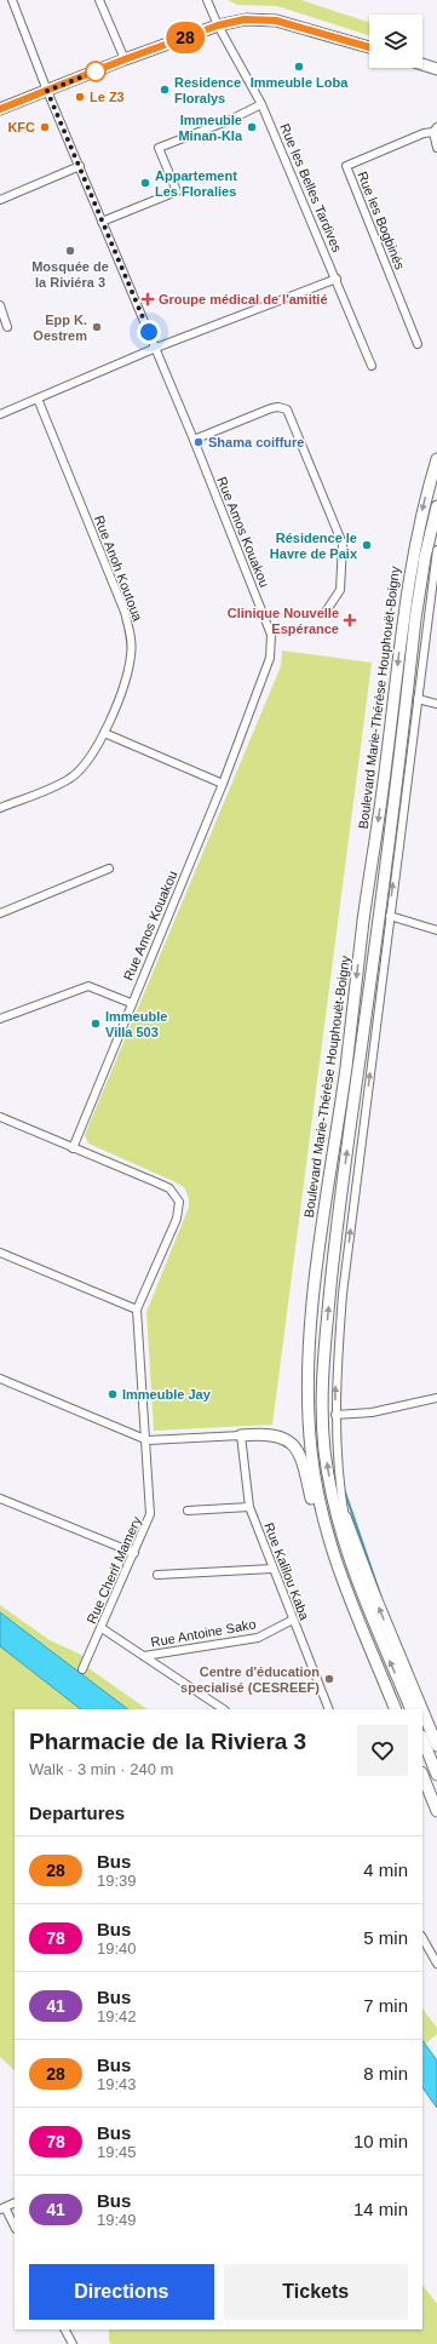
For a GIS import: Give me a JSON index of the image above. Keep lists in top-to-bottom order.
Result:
{
  "streets": {
    "main road": ["Boulevard Marie-Thérèse Houphouët-Boigny"],
    "street": [
      "Rue les Belles Tardives",
      "Rue les Bogbinés",
      "Rue Amos Kouakou",
      "Rue Anoh Koutoua",
      "Rue Cherif Mamery",
      "Rue Kalilou Kaba",
      "Rue Antoine Sako"
    ]
  },
  "crossings": [
    ["Rue Amos Kouakou", "Rue Cherif Mamery"],
    ["Rue Kalilou Kaba", "Rue Antoine Sako"]
  ],
  "places": {
    "other": [
      "Immeuble Loba",
      "Residence Floralys",
      "Le Z3",
      "KFC",
      "Immeuble Minan-Kla",
      "Appartement Les Floralies",
      "Mosquée de la Riviéra 3",
      "Epp K. Oestrem",
      "Shama coiffure",
      "Résidence le Havre de Paix",
      "Immeuble Villa 503",
      "Immeuble Jay",
      "Centre d'éducation specialisé (CESREEF)"
    ],
    "health": ["Groupe médical de l'amitié", "Clinique Nouvelle Espérance"]
  },
  "lines": ["bus line 28"],
  "page": {
    "on_map": "28",
    "heading": [
      ["Pharmacie de la Riviera 3", "Walk · 3 min · 240 m"],
      "Departures"
    ],
    "list": [
      {
        "mark": "28",
        "name": "Bus",
        "note": "19:39",
        "value": "4 min"
      },
      {
        "mark": "78",
        "name": "Bus",
        "note": "19:40",
        "value": "5 min"
      },
      {
        "mark": "41",
        "name": "Bus",
        "note": "19:42",
        "value": "7 min"
      },
      {
        "mark": "28",
        "name": "Bus",
        "note": "19:43",
        "value": "8 min"
      },
      {
        "mark": "78",
        "name": "Bus",
        "note": "19:45",
        "value": "10 min"
      },
      {
        "mark": "41",
        "name": "Bus",
        "note": "19:49",
        "value": "14 min"
      }
    ],
    "buttons": ["Directions", "Tickets"]
  }
}
